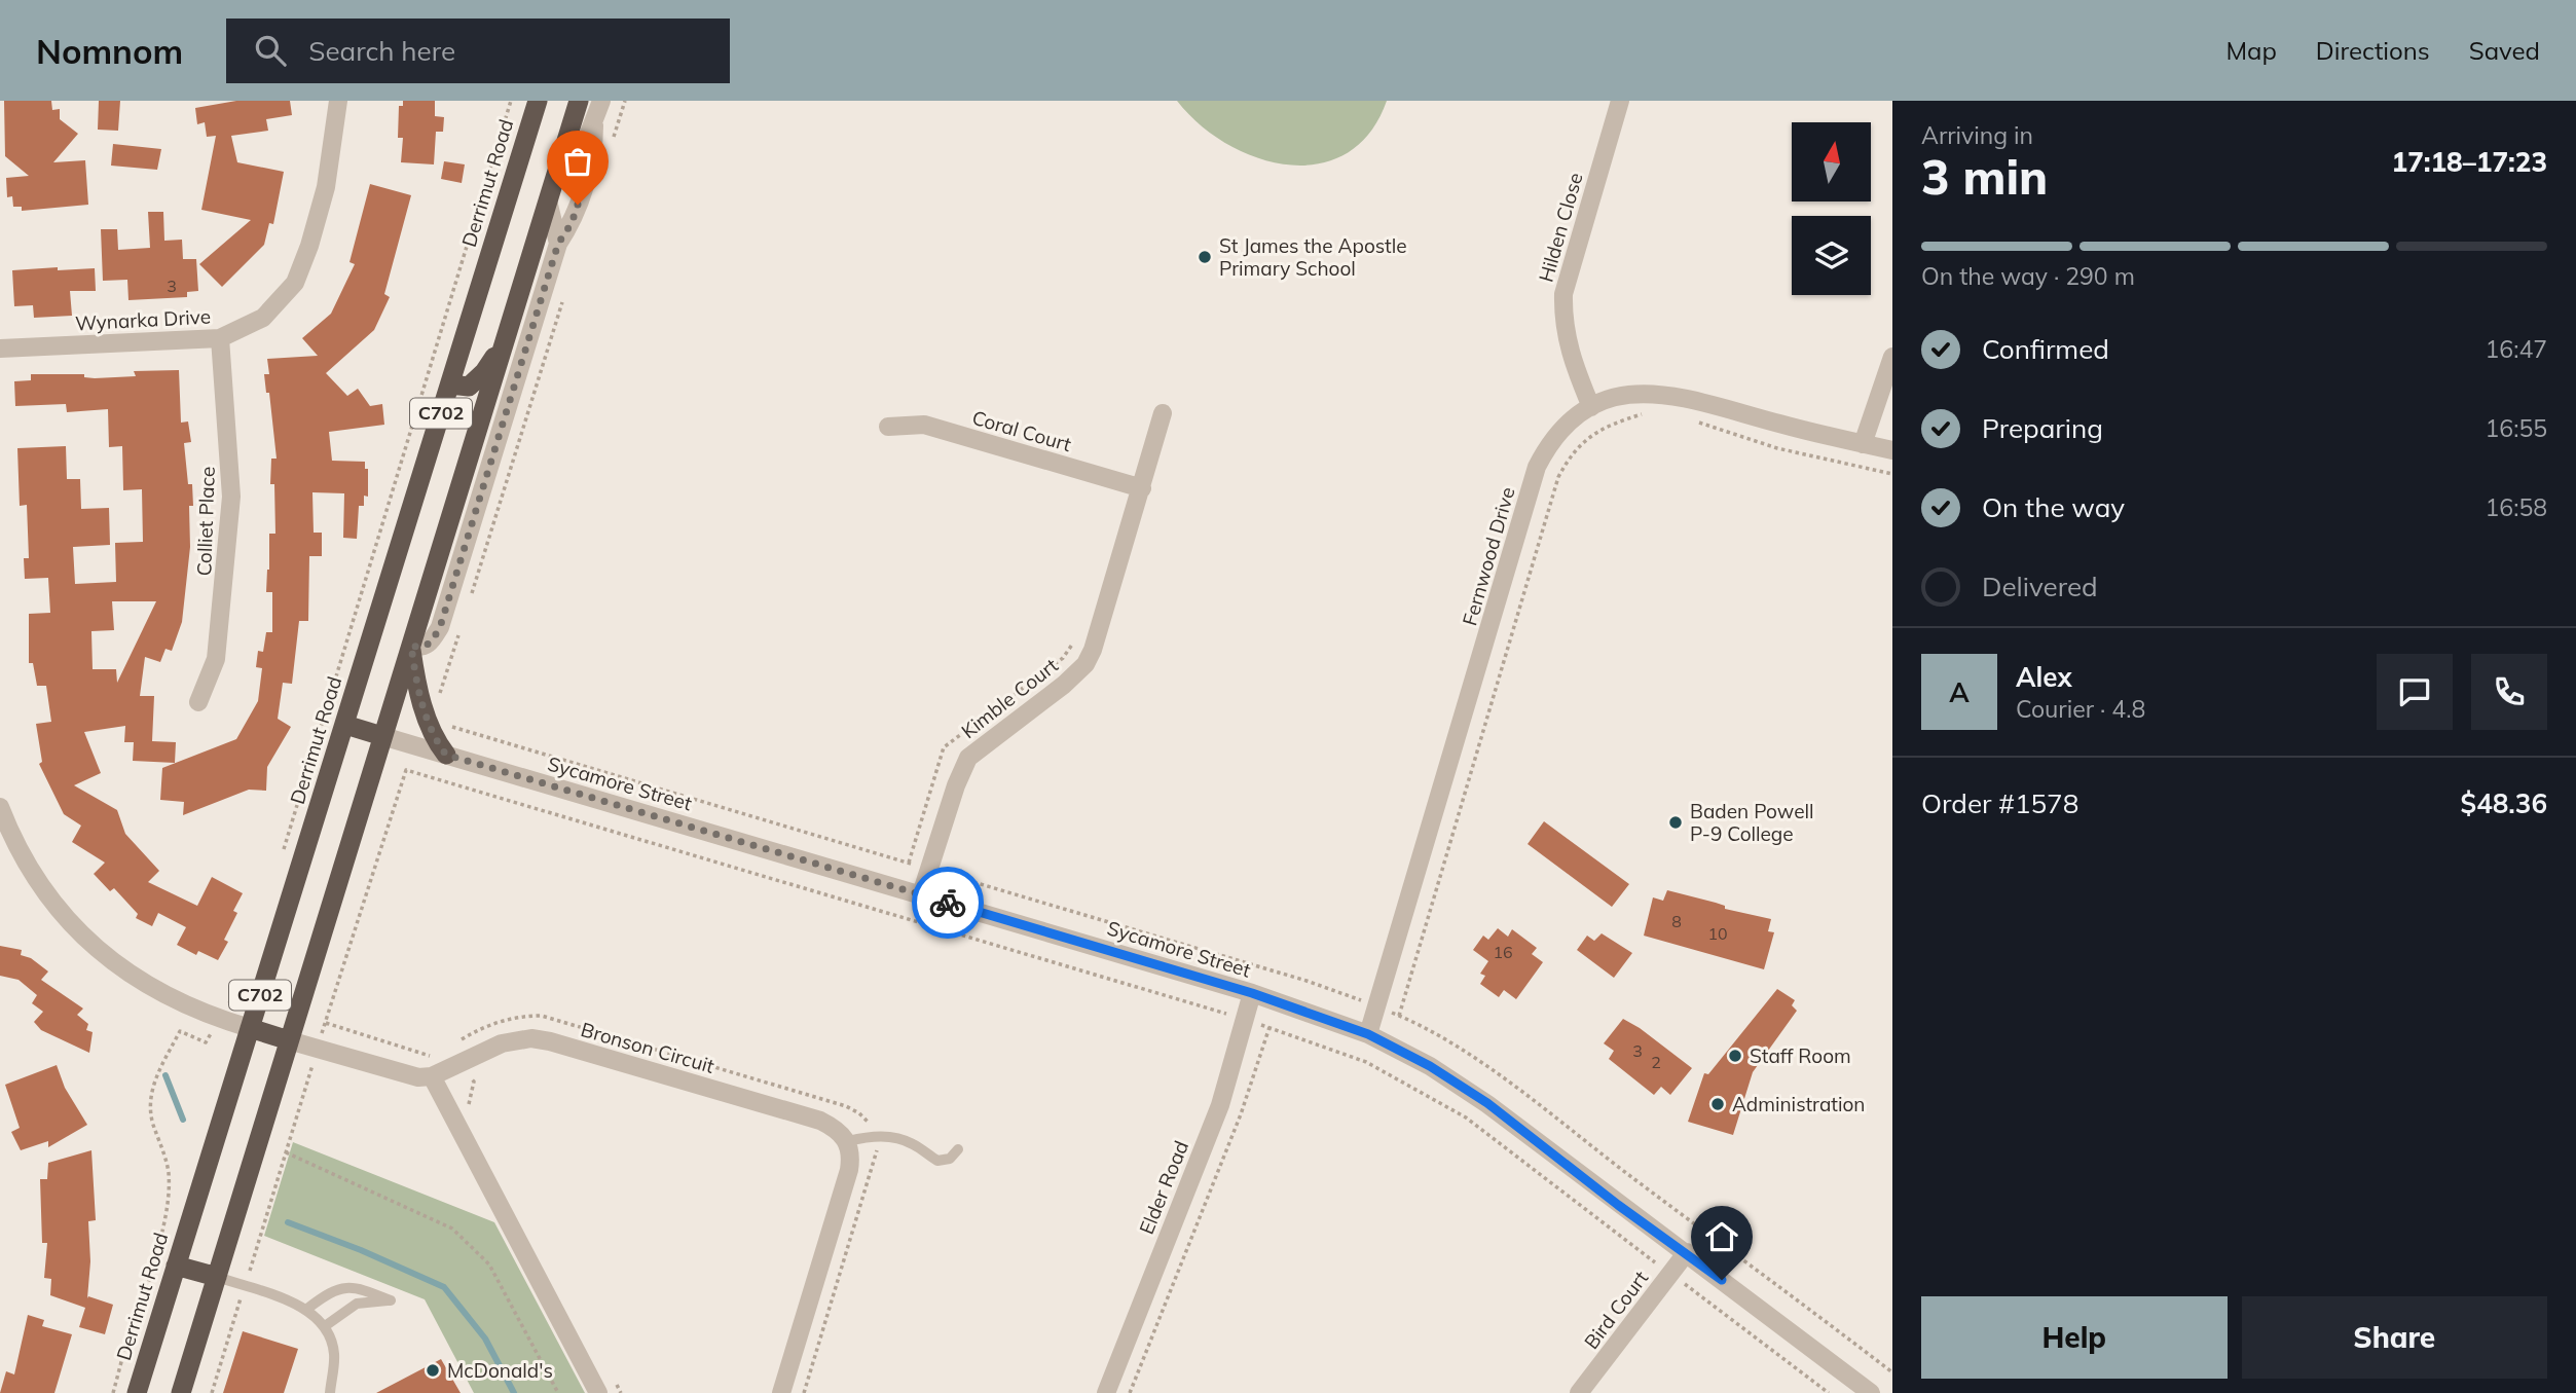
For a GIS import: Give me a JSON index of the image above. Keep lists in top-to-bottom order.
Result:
{
  "streets": {
    "highway": ["Derrimut Road", "C702"],
    "street": [
      "Hilden Close",
      "Wynarka Drive",
      "Coral Court",
      "Colliet Place",
      "Fernwood Drive",
      "Kimble Court",
      "Sycamore Street",
      "Bronson Circuit",
      "Elder Road",
      "Bird Court"
    ]
  },
  "crossings": [
    ["Hilden Close", "Fernwood Drive"],
    ["Wynarka Drive", "Colliet Place"],
    ["C702", "Sycamore Street"],
    ["Coral Court", "Kimble Court"],
    ["Fernwood Drive", "Sycamore Street"],
    ["Kimble Court", "Sycamore Street"],
    ["Sycamore Street", "Elder Road"],
    ["Sycamore Street", "Bird Court"]
  ],
  "places": [
    "St James the Apostle Primary School",
    "Baden Powell P-9 College",
    "Staff Room",
    "Administration",
    "McDonald's"
  ],
  "house_numbers": [
    "3",
    "8",
    "10",
    "16",
    "3",
    "2"
  ],
  "north": "top",
  "page": {
    "header": "Nomnom",
    "search": "Search here",
    "nav": ["Map", "Directions", "Saved"],
    "heading": ["3 min", "Arriving in", "17:18–17:23"],
    "panel": [
      "Alex",
      "Courier · 4.8",
      "Order #1578",
      "$48.36"
    ],
    "bar": "On the way · 290 m",
    "list": [
      ["Confirmed", "16:47"],
      ["Preparing", "16:55"],
      ["On the way", "16:58"],
      "Delivered"
    ],
    "round": "A",
    "buttons": ["Help", "Share"]
  }
}
